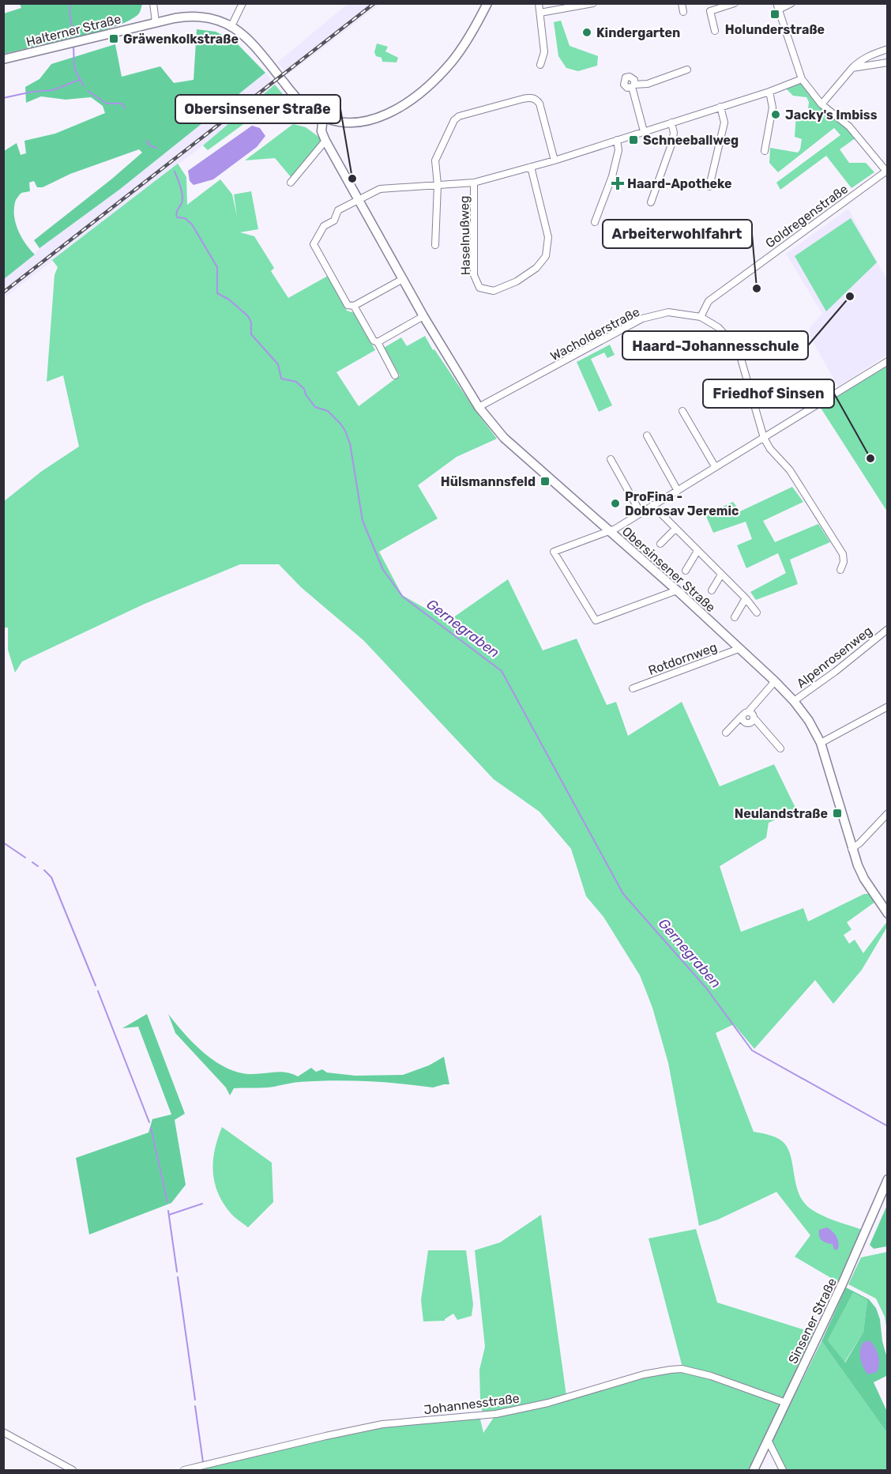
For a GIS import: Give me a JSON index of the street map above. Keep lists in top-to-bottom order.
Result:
{
  "streets": {
    "street": [
      "Halterner Straße",
      "Goldregenstraße",
      "Haselnußweg",
      "Wacholderstraße",
      "Obersinsener Straße",
      "Alpenrosenweg",
      "Rotdornweg",
      "Sinsener Straße",
      "Johannesstraße"
    ]
  },
  "crossings": [
    ["Halterner Straße", "Obersinsener Straße"],
    ["Goldregenstraße", "Wacholderstraße"],
    ["Wacholderstraße", "Obersinsener Straße"],
    ["Obersinsener Straße", "Alpenrosenweg"],
    ["Obersinsener Straße", "Rotdornweg"],
    ["Sinsener Straße", "Johannesstraße"]
  ],
  "water": ["Gernegraben"],
  "places": {
    "transit": [
      "Holunderstraße",
      "Gräwenkolkstraße",
      "Schneeballweg",
      "Hülsmannsfeld",
      "Neulandstraße"
    ],
    "other": [
      "Kindergarten",
      "Jacky's Imbiss",
      "Obersinsener Straße",
      "Arbeiterwohlfahrt",
      "Haard-Johannesschule",
      "Friedhof Sinsen",
      "ProFina - Dobrosav Jeremic"
    ],
    "health": ["Haard-Apotheke"]
  }
}
